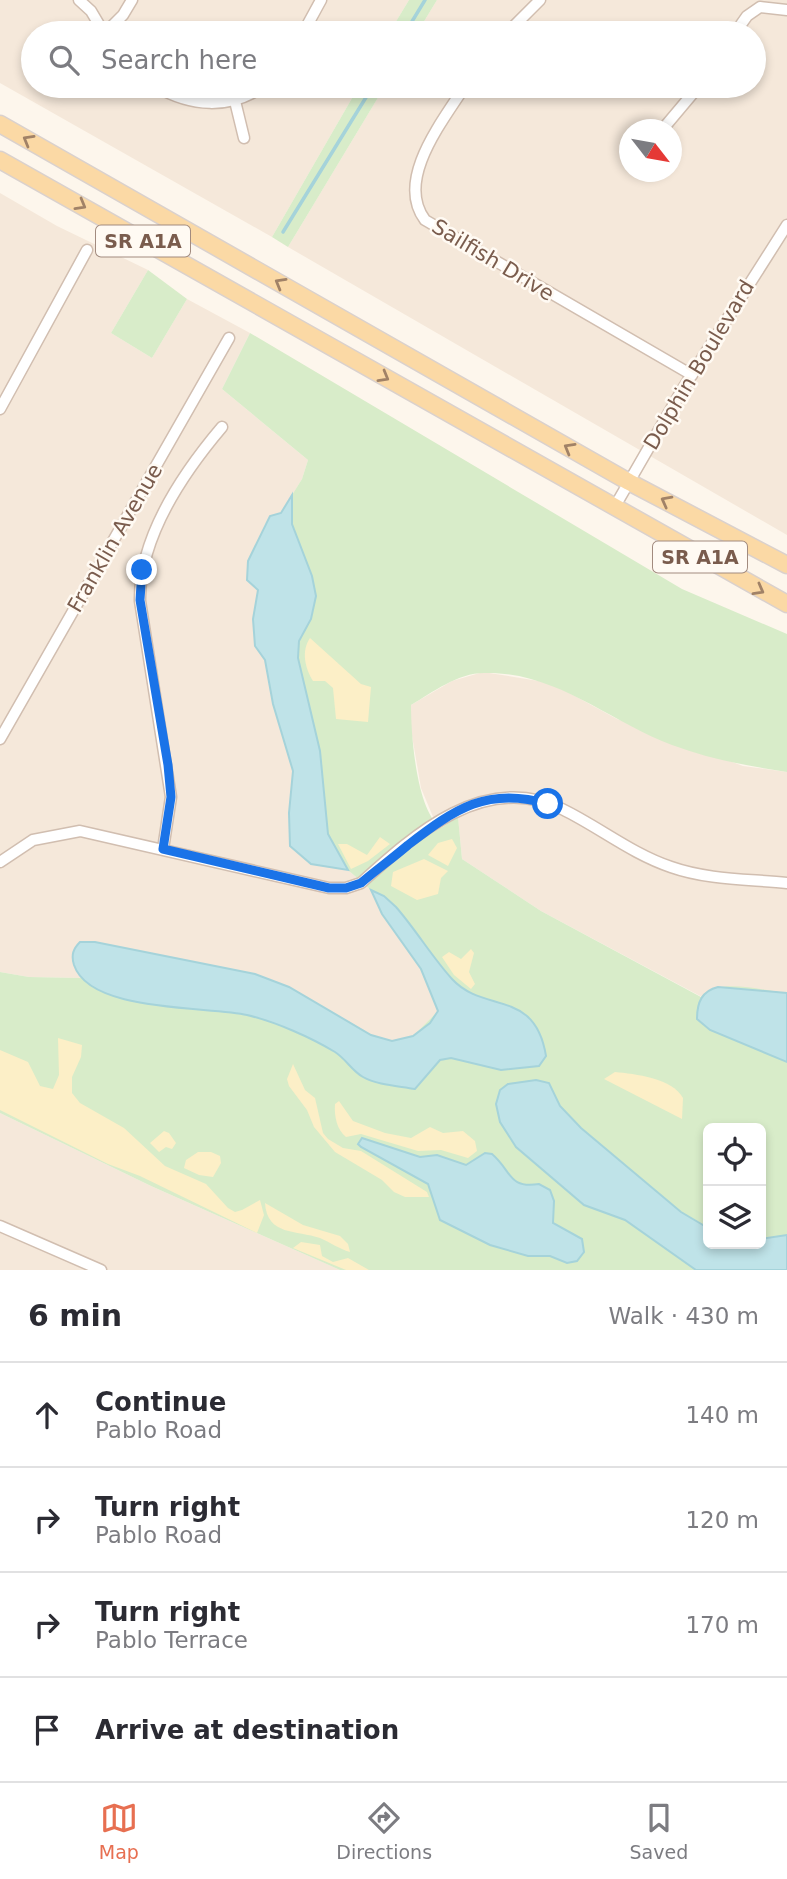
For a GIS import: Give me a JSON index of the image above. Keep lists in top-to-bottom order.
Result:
{
  "streets": {
    "main road": ["SR A1A"],
    "street": ["Sailfish Drive", "Dolphin Boulevard", "Franklin Avenue"]
  },
  "crossings": [
    ["SR A1A", "Dolphin Boulevard"],
    ["Sailfish Drive", "Dolphin Boulevard"]
  ],
  "north": "bottom right",
  "page": {
    "search": "Search here",
    "heading": ["6 min", "Walk · 430 m"],
    "list": [
      ["Continue", "Pablo Road", "140 m"],
      ["Turn right", "Pablo Road", "120 m"],
      ["Turn right", "Pablo Terrace", "170 m"],
      "Arrive at destination"
    ],
    "nav": ["Map", "Directions", "Saved"]
  }
}
